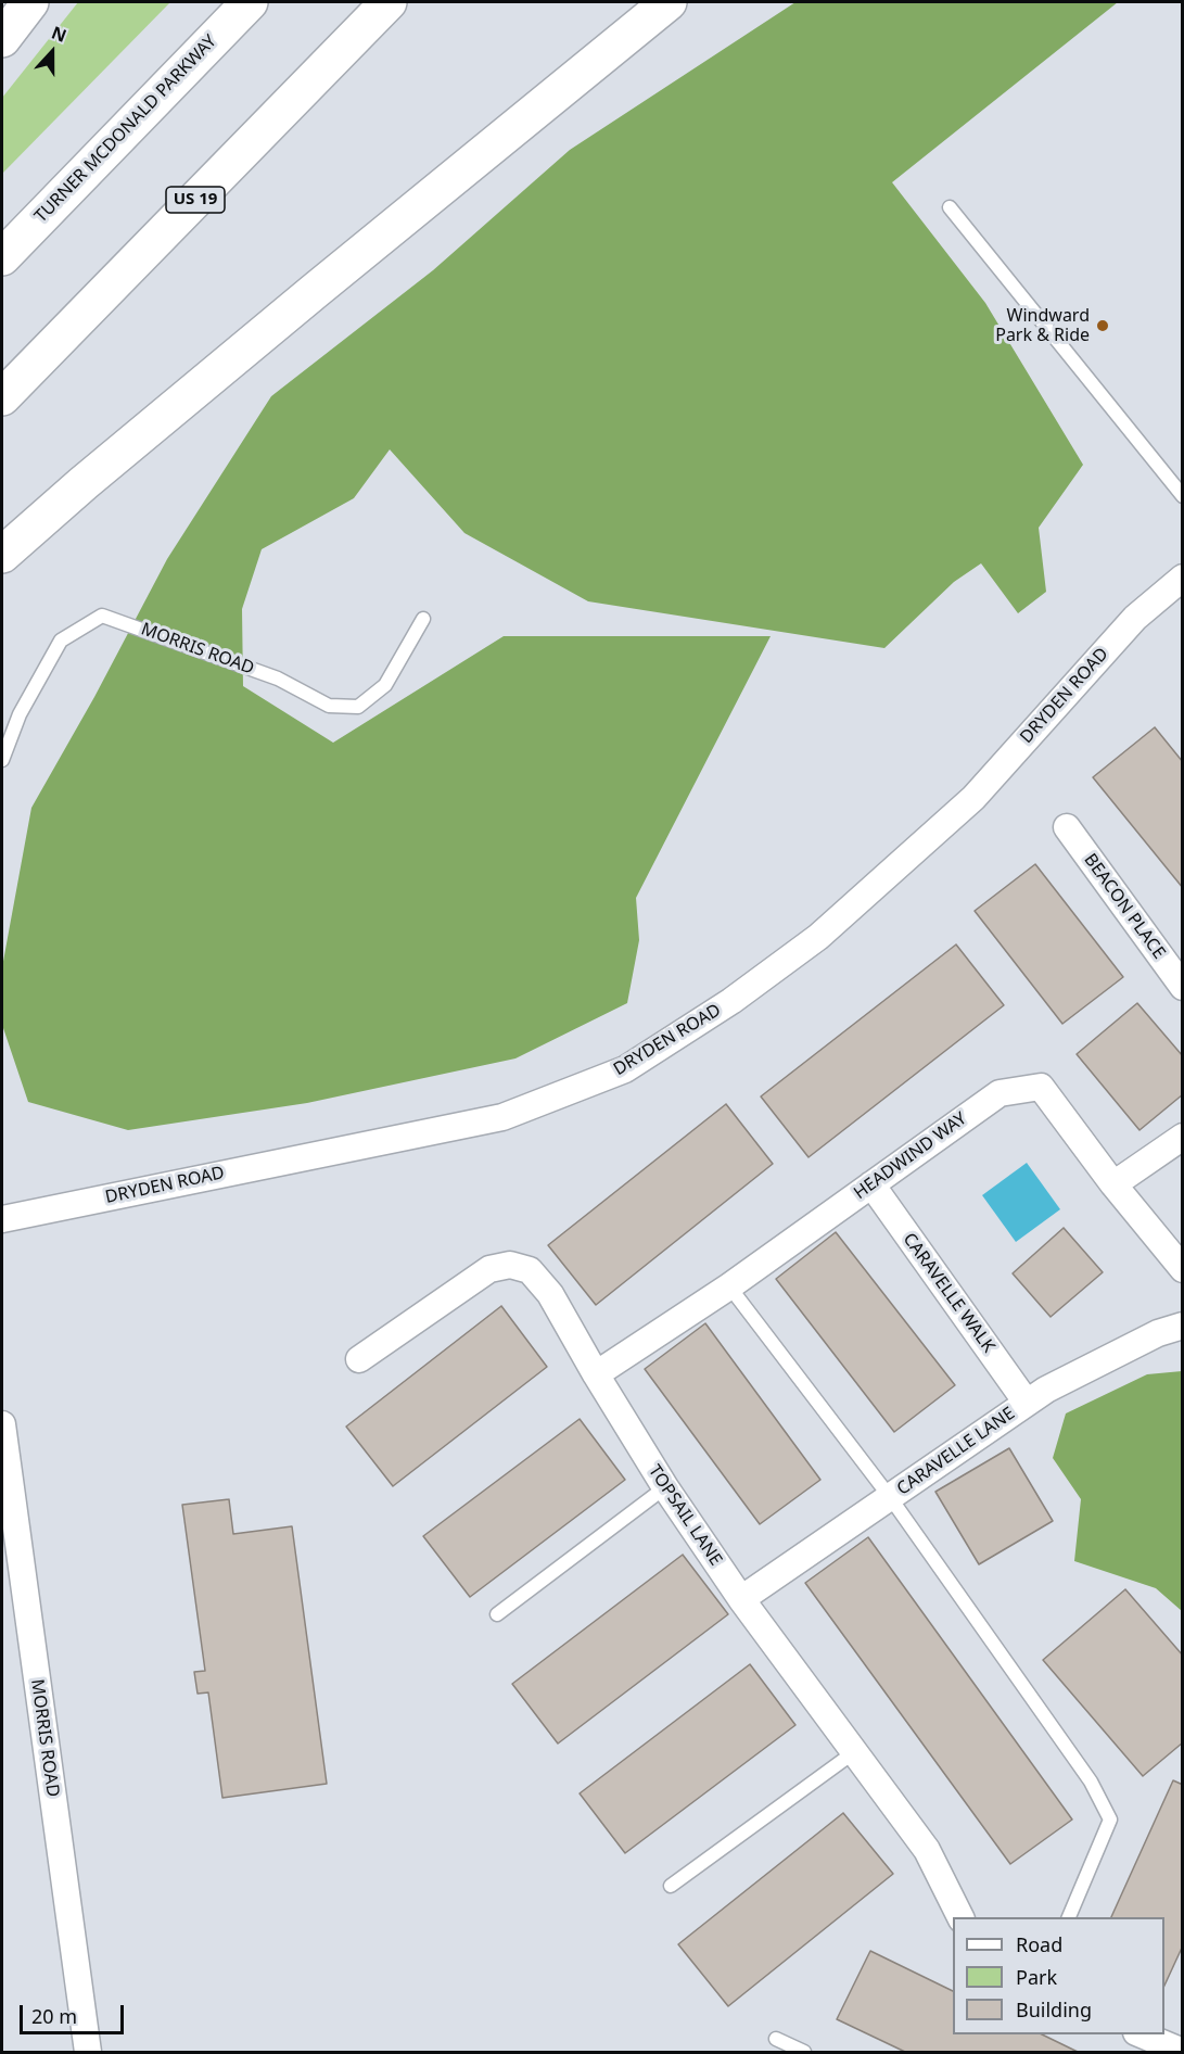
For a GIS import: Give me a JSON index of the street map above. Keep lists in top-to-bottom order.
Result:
{
  "streets": {
    "highway": ["TURNER MCDONALD PARKWAY", "US 19"],
    "street": [
      "MORRIS ROAD",
      "DRYDEN ROAD",
      "BEACON PLACE",
      "HEADWIND WAY",
      "CARAVELLE WALK",
      "CARAVELLE LANE",
      "TOPSAIL LANE"
    ]
  },
  "crossings": [
    ["HEADWIND WAY", "CARAVELLE WALK"],
    ["HEADWIND WAY", "TOPSAIL LANE"],
    ["CARAVELLE WALK", "CARAVELLE LANE"],
    ["CARAVELLE LANE", "TOPSAIL LANE"]
  ],
  "places": ["Windward Park & Ride"],
  "legend": ["Road", "Park", "Building"],
  "scale_bar": "20 m",
  "north": "top"
}
